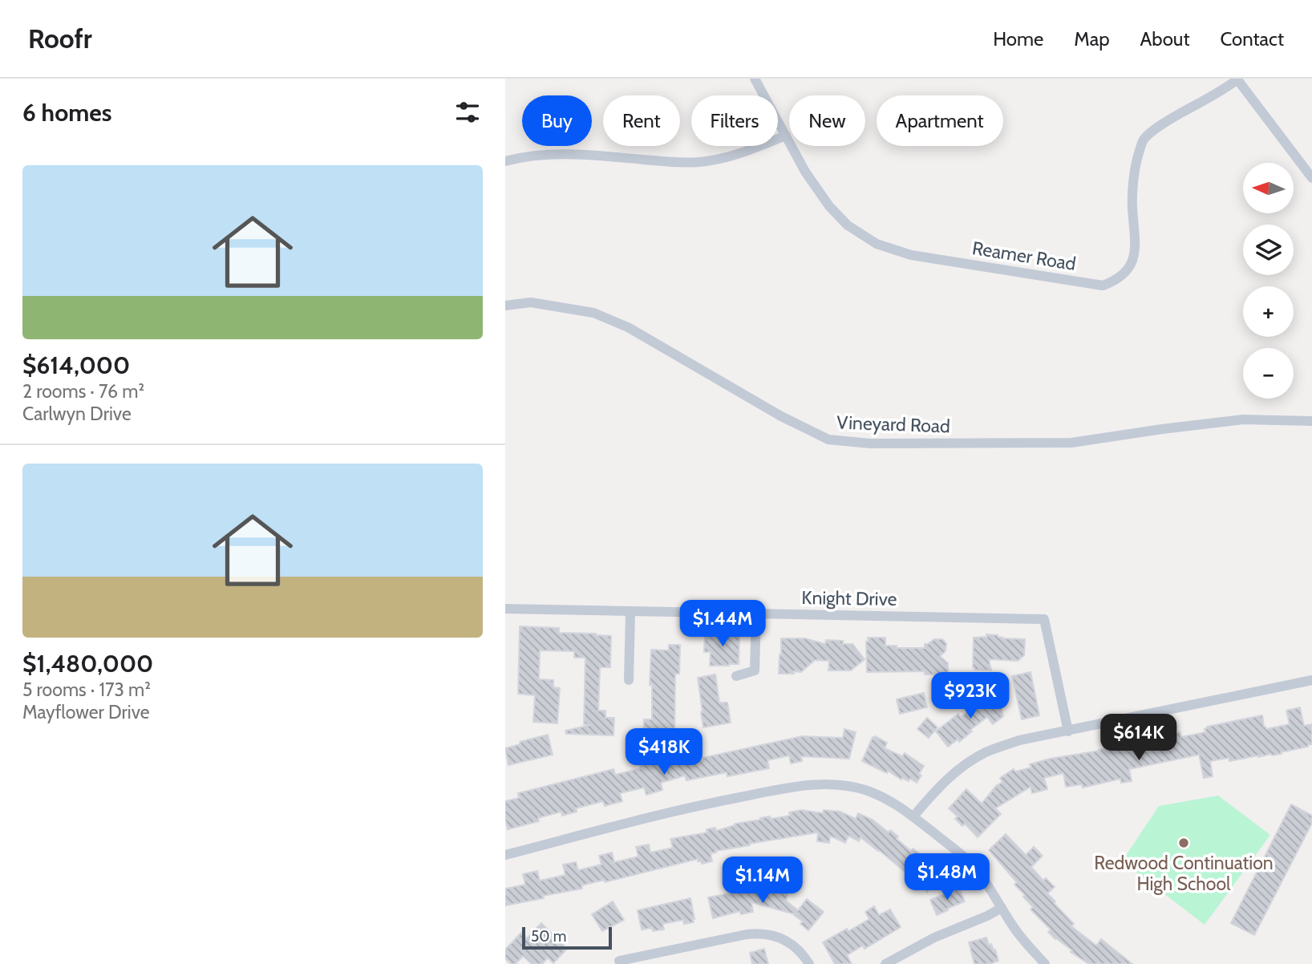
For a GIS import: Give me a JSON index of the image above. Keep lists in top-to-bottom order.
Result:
{
  "streets": {
    "street": ["Reamer Road", "Vineyard Road", "Knight Drive"]
  },
  "places": ["Redwood Continuation High School"],
  "scale_bar": "50 m",
  "north": "left",
  "page": {
    "header": "Roofr",
    "nav": [
      "Home",
      "Map",
      "About",
      "Contact"
    ],
    "heading": "6 homes",
    "chip": [
      "Buy",
      "Rent",
      "Filters",
      "New",
      "Apartment"
    ],
    "list": [
      {
        "name": "$614,000",
        "note": "2 rooms · 76 m² · Carlwyn Drive"
      },
      {
        "name": "$1,480,000",
        "note": "5 rooms · 173 m² · Mayflower Drive"
      }
    ],
    "map_buttons": ["+", "−"],
    "price": [
      "$1.44M",
      "$923K",
      "$614K",
      "$418K",
      "$1.48M",
      "$1.14M"
    ],
    "scale": "50 m"
  }
}
